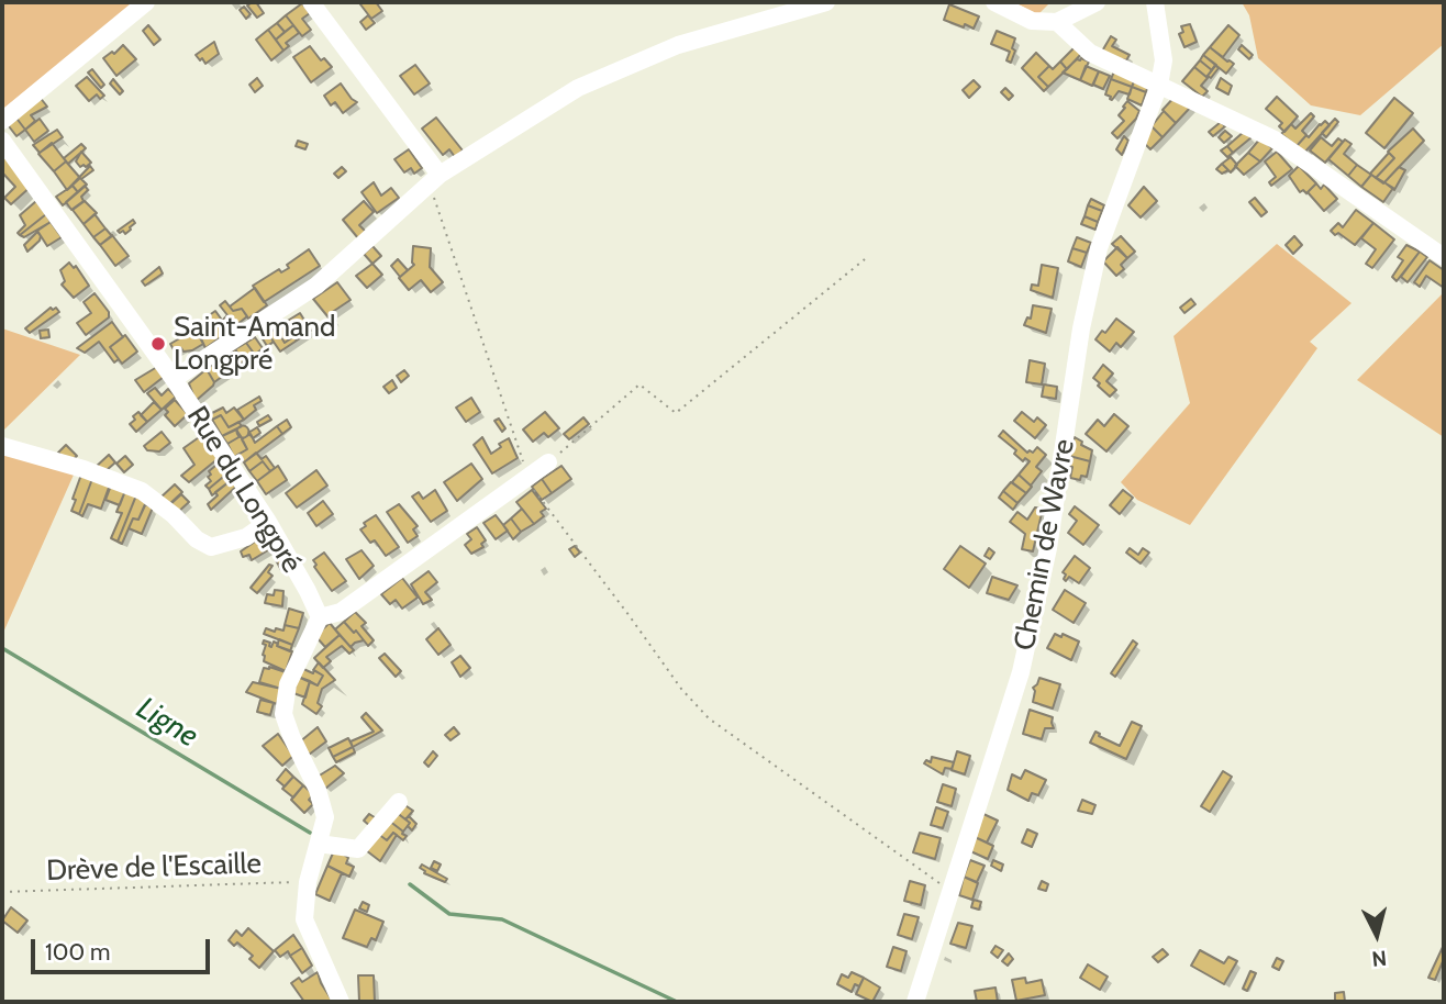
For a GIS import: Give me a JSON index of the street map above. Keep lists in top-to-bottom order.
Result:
{
  "streets": {
    "street": ["Rue du Longpré", "Chemin de Wavre"],
    "path": ["Drève de l'Escaille"]
  },
  "water": ["Ligne"],
  "places": ["Saint-Amand Longpré"],
  "scale_bar": "100 m",
  "north": "bottom"
}
